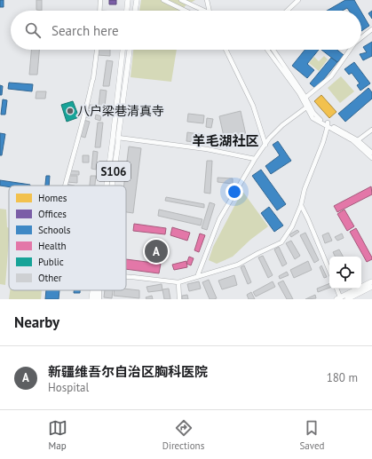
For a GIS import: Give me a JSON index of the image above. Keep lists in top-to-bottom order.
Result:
{
  "streets": {
    "main road": ["S106"]
  },
  "districts": ["羊毛湖社区"],
  "places": ["八户梁巷清真寺"],
  "legend": [
    "Homes",
    "Offices",
    "Schools",
    "Health",
    "Public",
    "Other"
  ],
  "page": {
    "search": "Search here",
    "pins": "A",
    "heading": "Nearby",
    "list": [
      {
        "mark": "A",
        "name": "新疆维吾尔自治区胸科医院",
        "note": "Hospital",
        "value": "180 m"
      }
    ],
    "nav": ["Map", "Directions", "Saved"]
  }
}
